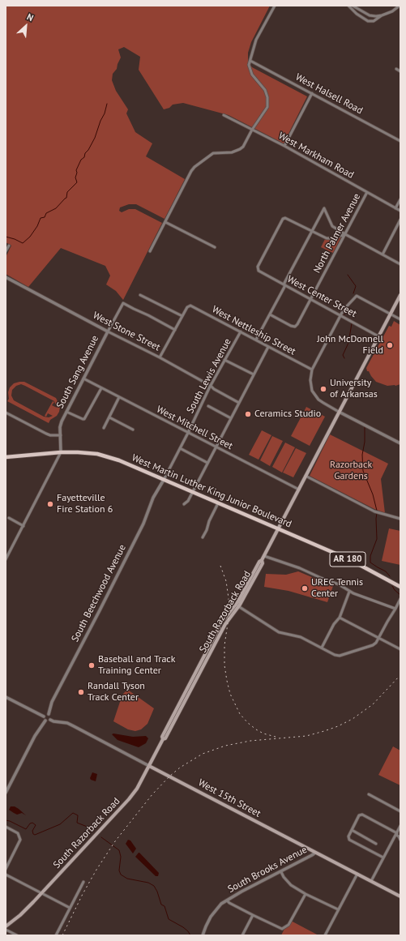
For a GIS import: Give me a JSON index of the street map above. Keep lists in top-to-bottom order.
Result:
{
  "streets": {
    "main road": [
      "West Martin Luther King Junior Boulevard",
      "AR 180",
      "South Razorback Road",
      "West 15th Street"
    ],
    "street": [
      "West Halsell Road",
      "West Markham Road",
      "North Palmer Avenue",
      "West Center Street",
      "West Nettleship Street",
      "West Stone Street",
      "South Sang Avenue",
      "South Lewis Avenue",
      "West Mitchell Street",
      "South Beechwood Avenue",
      "South Brooks Avenue"
    ]
  },
  "crossings": [
    ["West Markham Road", "North Palmer Avenue"],
    ["North Palmer Avenue", "West Center Street"],
    ["West Center Street", "South Razorback Road"],
    ["West Nettleship Street", "South Lewis Avenue"],
    ["West Stone Street", "South Sang Avenue"],
    ["West Stone Street", "South Lewis Avenue"],
    ["South Sang Avenue", "West Mitchell Street"],
    ["South Sang Avenue", "West Martin Luther King Junior Boulevard"],
    ["South Lewis Avenue", "West Mitchell Street"],
    ["South Lewis Avenue", "West Martin Luther King Junior Boulevard"],
    ["South Lewis Avenue", "South Beechwood Avenue"],
    ["West Mitchell Street", "South Razorback Road"],
    ["West Martin Luther King Junior Boulevard", "South Beechwood Avenue"],
    ["West Martin Luther King Junior Boulevard", "South Razorback Road"],
    ["South Beechwood Avenue", "West 15th Street"],
    ["South Razorback Road", "West 15th Street"],
    ["West 15th Street", "South Brooks Avenue"]
  ],
  "parks": ["Razorback Gardens"],
  "places": [
    "John McDonnell Field",
    "University of Arkansas",
    "Ceramics Studio",
    "Fayetteville Fire Station 6",
    "UREC Tennis Center",
    "Baseball and Track Training Center",
    "Randall Tyson Track Center"
  ],
  "north": "top right"
}
